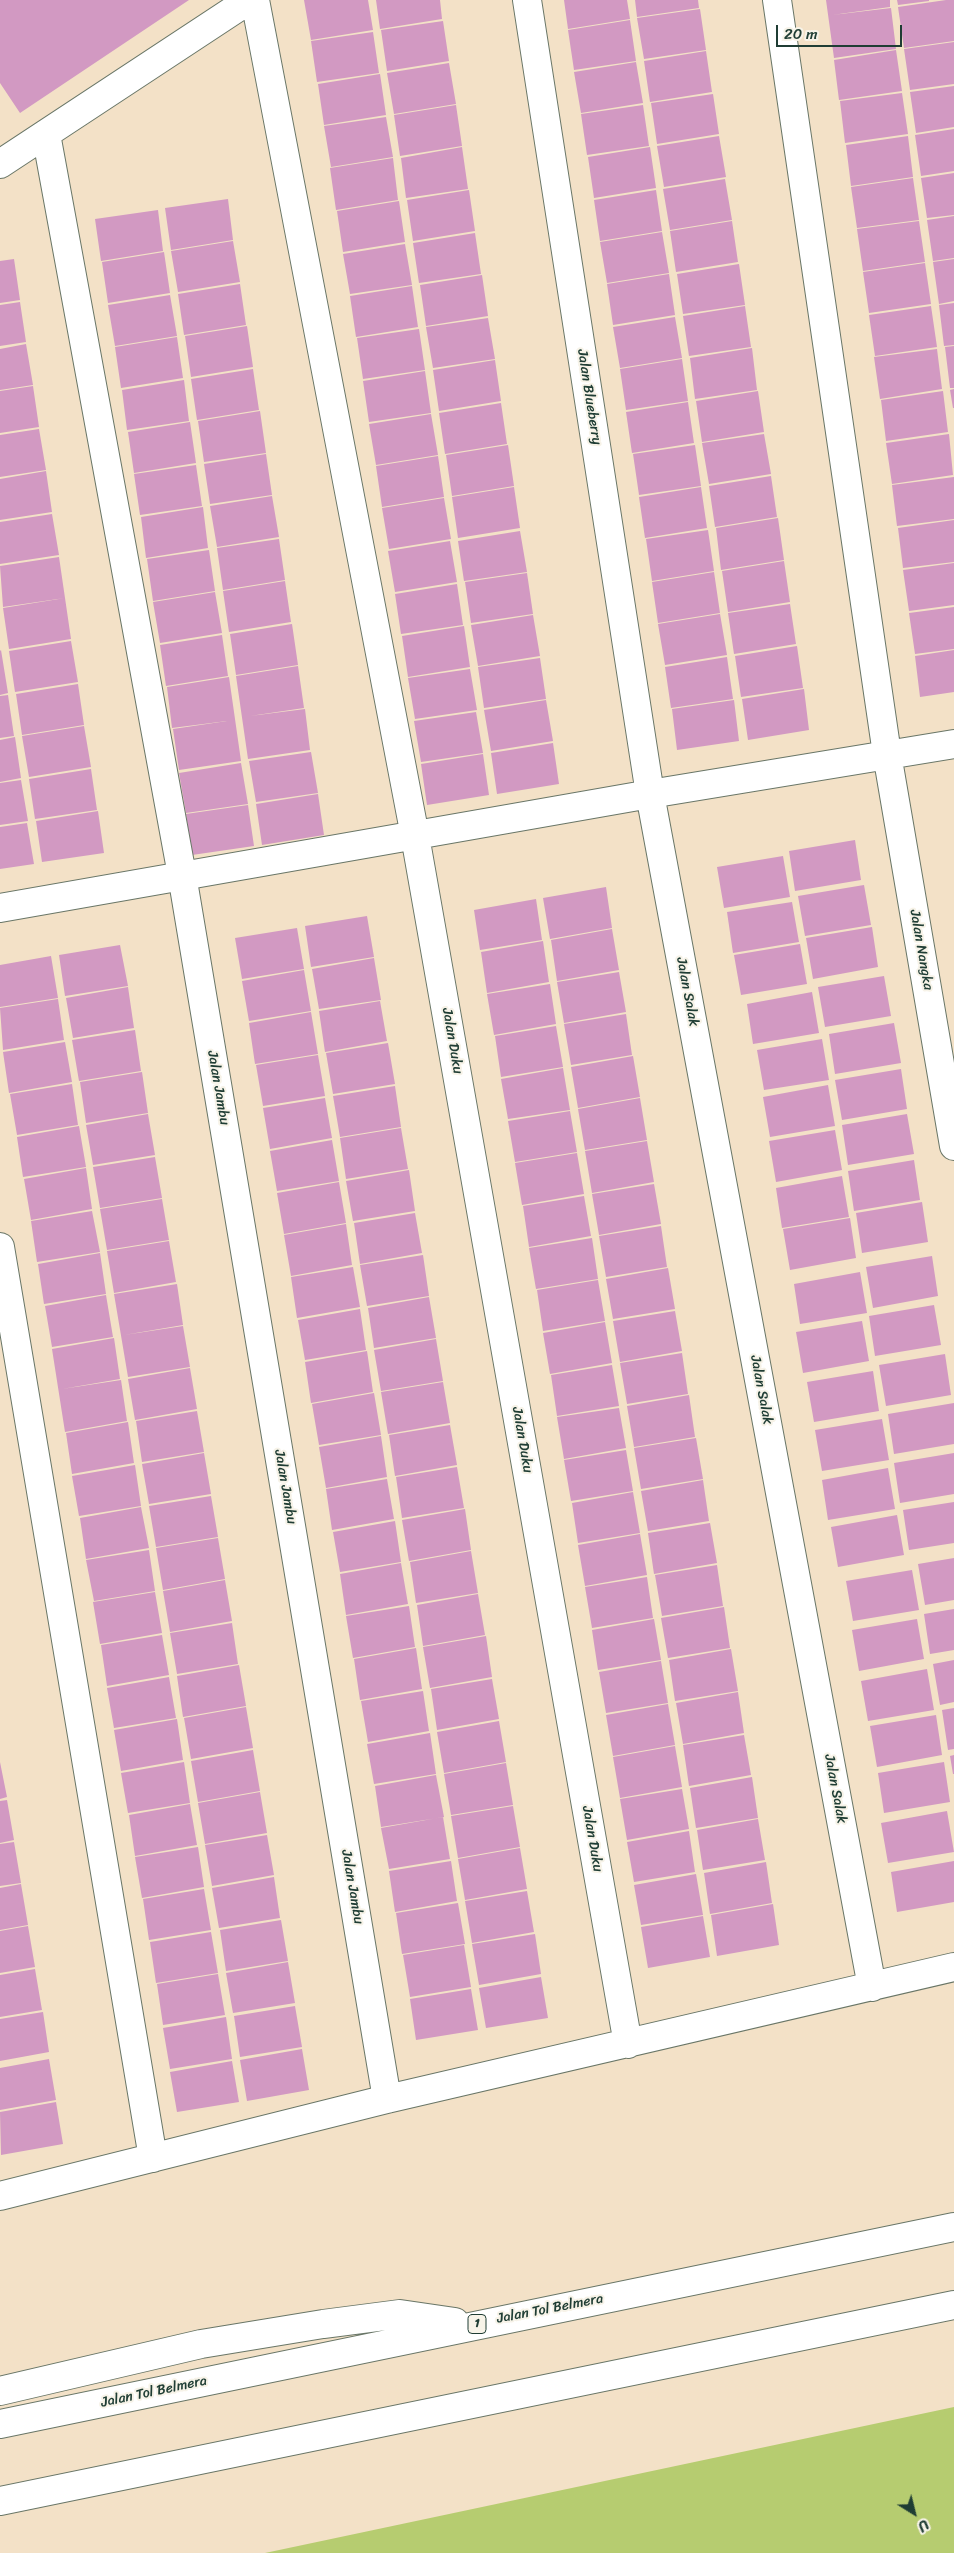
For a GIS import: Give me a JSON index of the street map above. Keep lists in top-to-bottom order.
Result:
{
  "streets": {
    "main road": [
      "Jalan Blueberry",
      "Jalan Nangka",
      "Jalan Salak",
      "Jalan Duku",
      "Jalan Jambu",
      "Jalan Tol Belmera",
      "1"
    ]
  },
  "crossings": [
    ["Jalan Blueberry", "Jalan Salak"]
  ],
  "scale_bar": "20 m",
  "north": "bottom right"
}
